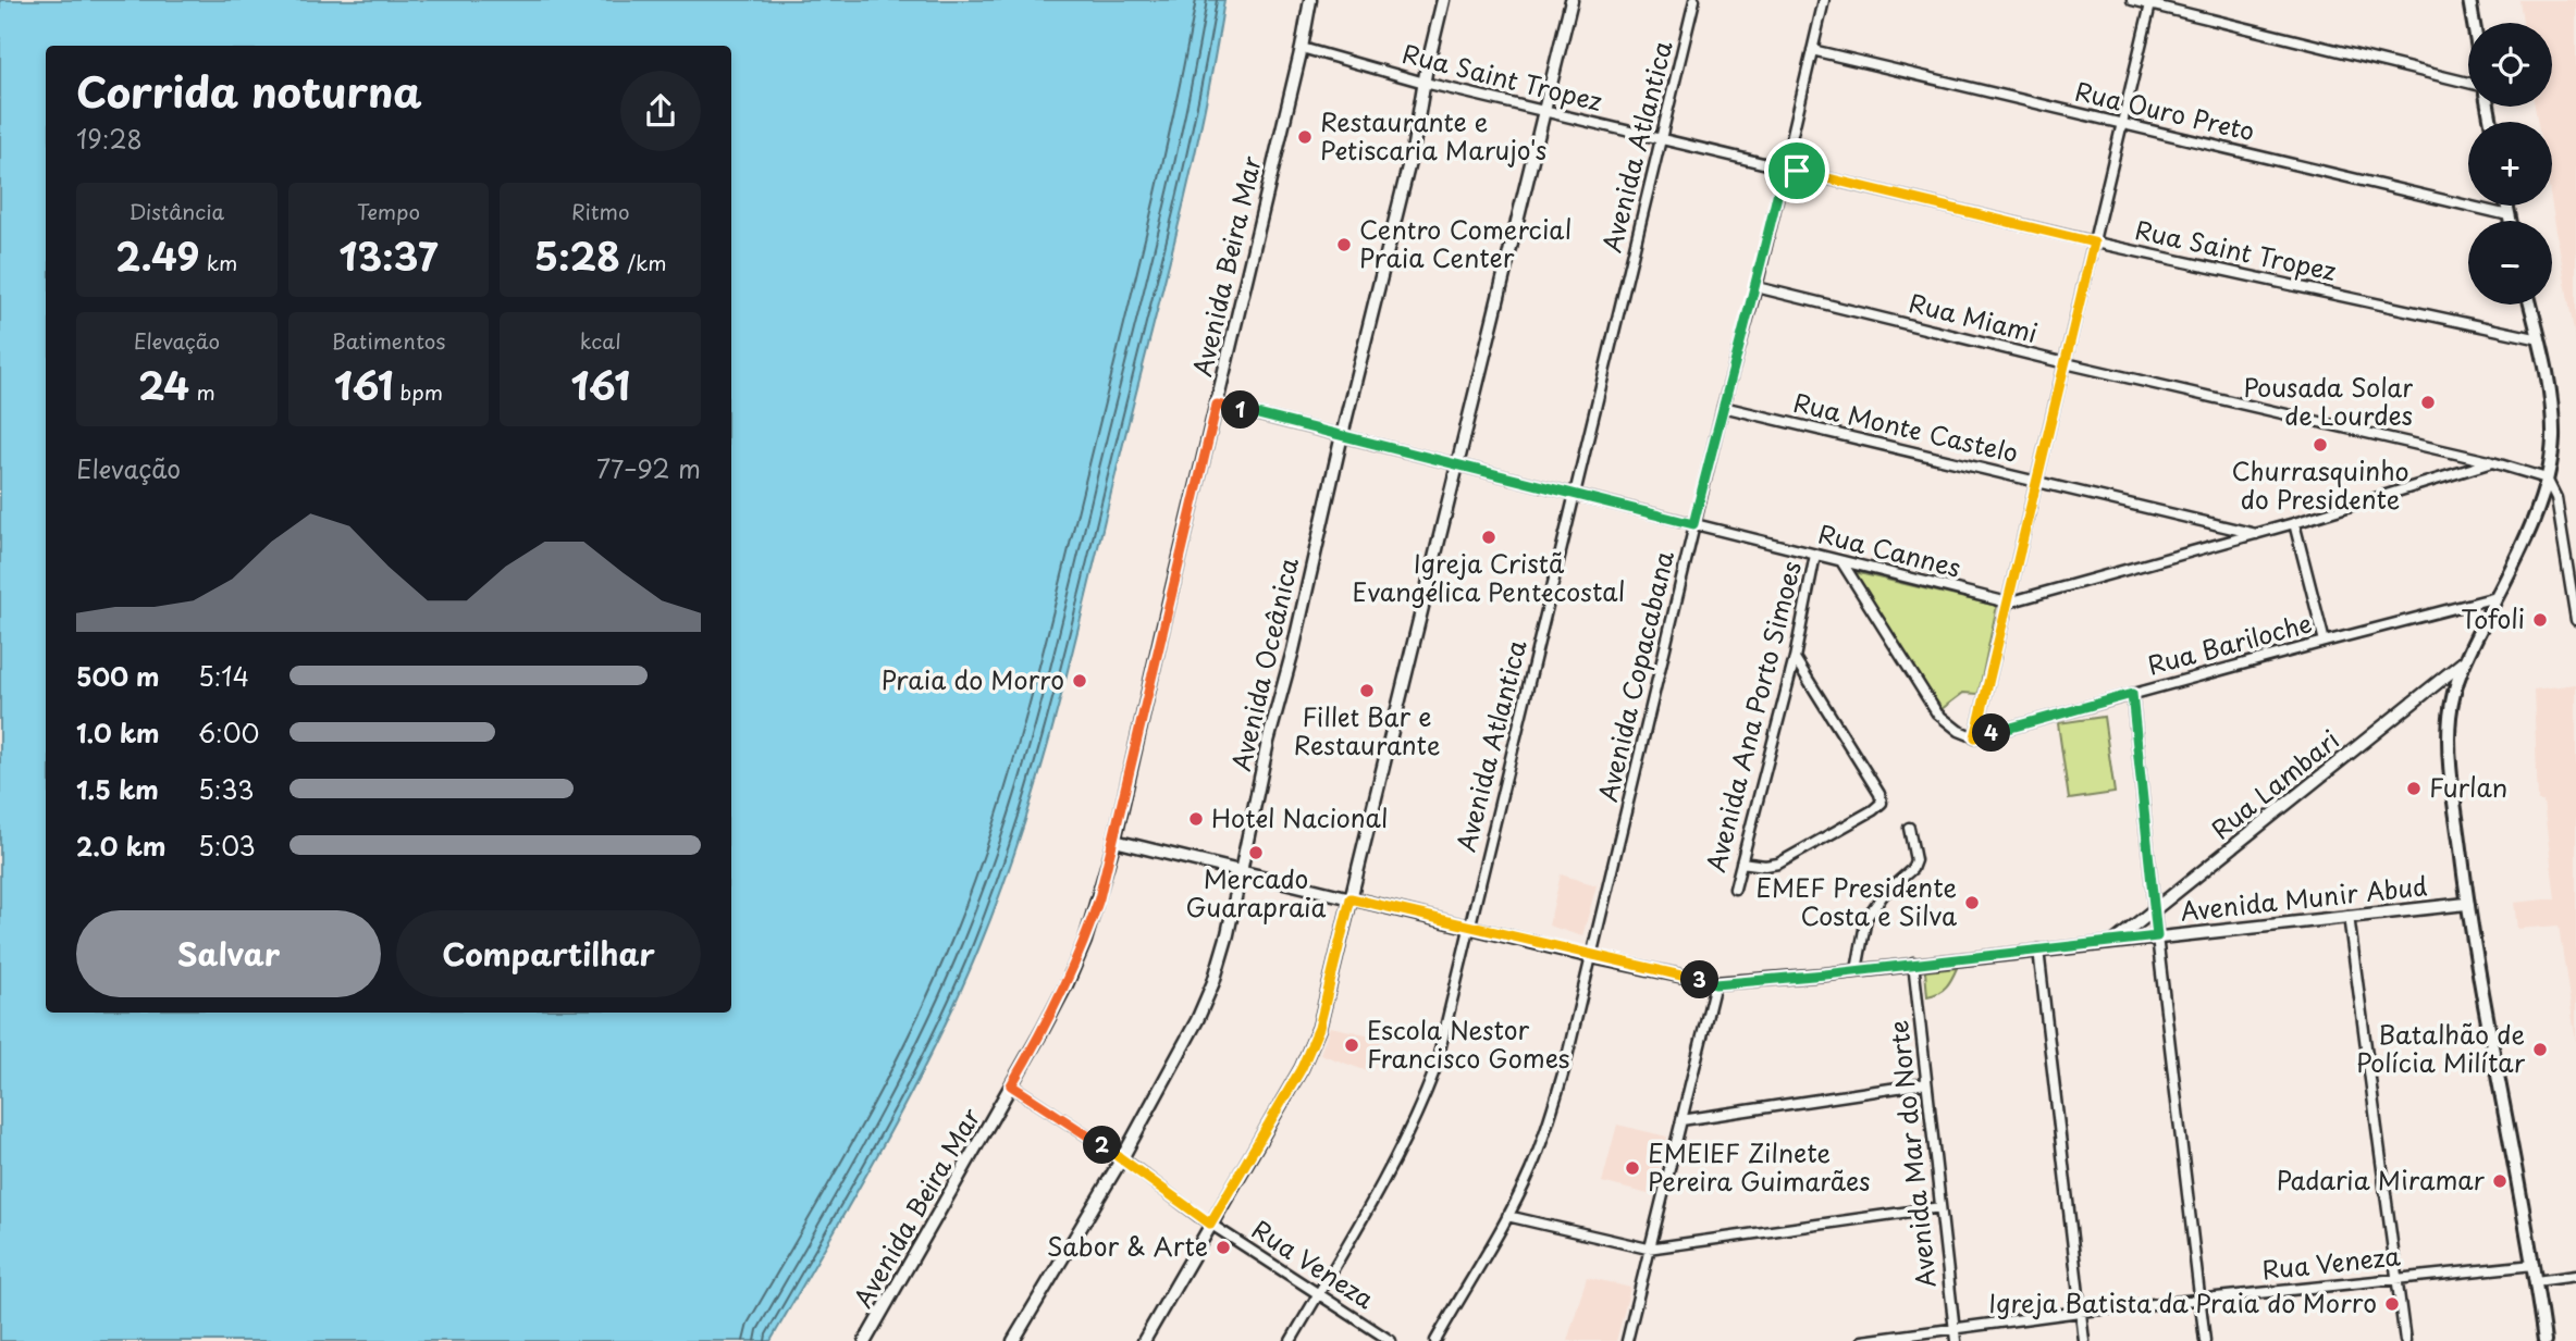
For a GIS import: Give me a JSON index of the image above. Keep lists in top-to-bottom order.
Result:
{
  "streets": {
    "street": [
      "Rua Saint Tropez",
      "Rua Ouro Preto",
      "Avenida Atlantica",
      "Avenida Beira Mar",
      "Rua Miami",
      "Rua Monte Castelo",
      "Rua Cannes",
      "Rua Bariloche",
      "Avenida Oceânica",
      "Avenida Copacabana",
      "Avenida Ana Porto Simoes",
      "Rua Lambari",
      "Avenida Munir Abud",
      "Avenida Mar do Norte",
      "Rua Veneza"
    ]
  },
  "crossings": [
    ["Rua Saint Tropez", "Avenida Atlantica"],
    ["Rua Saint Tropez", "Avenida Beira Mar"],
    ["Rua Saint Tropez", "Avenida Oceânica"],
    ["Rua Saint Tropez", "Avenida Copacabana"],
    ["Rua Ouro Preto", "Avenida Copacabana"],
    ["Avenida Atlantica", "Rua Cannes"],
    ["Avenida Atlantica", "Avenida Munir Abud"],
    ["Avenida Atlantica", "Rua Veneza"],
    ["Avenida Beira Mar", "Rua Cannes"],
    ["Avenida Beira Mar", "Avenida Munir Abud"],
    ["Avenida Beira Mar", "Rua Veneza"],
    ["Rua Miami", "Rua Cannes"],
    ["Rua Miami", "Avenida Copacabana"],
    ["Rua Monte Castelo", "Rua Cannes"],
    ["Rua Monte Castelo", "Avenida Copacabana"],
    ["Rua Cannes", "Avenida Oceânica"],
    ["Rua Cannes", "Avenida Copacabana"],
    ["Rua Cannes", "Avenida Ana Porto Simoes"],
    ["Avenida Oceânica", "Avenida Munir Abud"],
    ["Avenida Oceânica", "Rua Veneza"],
    ["Avenida Copacabana", "Avenida Munir Abud"],
    ["Rua Lambari", "Avenida Munir Abud"],
    ["Avenida Munir Abud", "Avenida Mar do Norte"],
    ["Avenida Mar do Norte", "Rua Veneza"]
  ],
  "places": [
    "Restaurante e Petiscaria Marujo's",
    "Centro Comercial Praia Center",
    "Pousada Solar de Lourdes",
    "Churrasquinho do Presidente",
    "Igreja Cristã Evangélica Pentecostal",
    "Tofoli",
    "Praia do Morro",
    "Fillet Bar e Restaurante",
    "Furlan",
    "Hotel Nacional",
    "Mercado Guarapraia",
    "EMEF Presidente Costa e Silva",
    "Escola Nestor Francisco Gomes",
    "Batalhão de Polícia Milítar",
    "EMEIEF Zilnete Pereira Guimarães",
    "Padaria Miramar",
    "Sabor & Arte",
    "Igreja Batista da Praia do Morro"
  ],
  "page": {
    "map_buttons": ["+", "−"],
    "heading": ["Corrida noturna", "19:28"],
    "stats": [
      ["Distância", "2.49 km"],
      ["Tempo", "13:37"],
      ["Ritmo", "5:28 /km"],
      ["Elevação", "24 m"],
      ["Batimentos", "161 bpm"],
      ["kcal", "161"]
    ],
    "pins": [
      "1",
      "4",
      "3",
      "2"
    ],
    "chart": ["Elevação", "77–92 m"],
    "list": [
      {
        "name": "500 m",
        "note": "5:14"
      },
      {
        "name": "1.0 km",
        "note": "6:00"
      },
      {
        "name": "1.5 km",
        "note": "5:33"
      },
      {
        "name": "2.0 km",
        "note": "5:03"
      }
    ],
    "buttons": ["Salvar", "Compartilhar"]
  }
}
